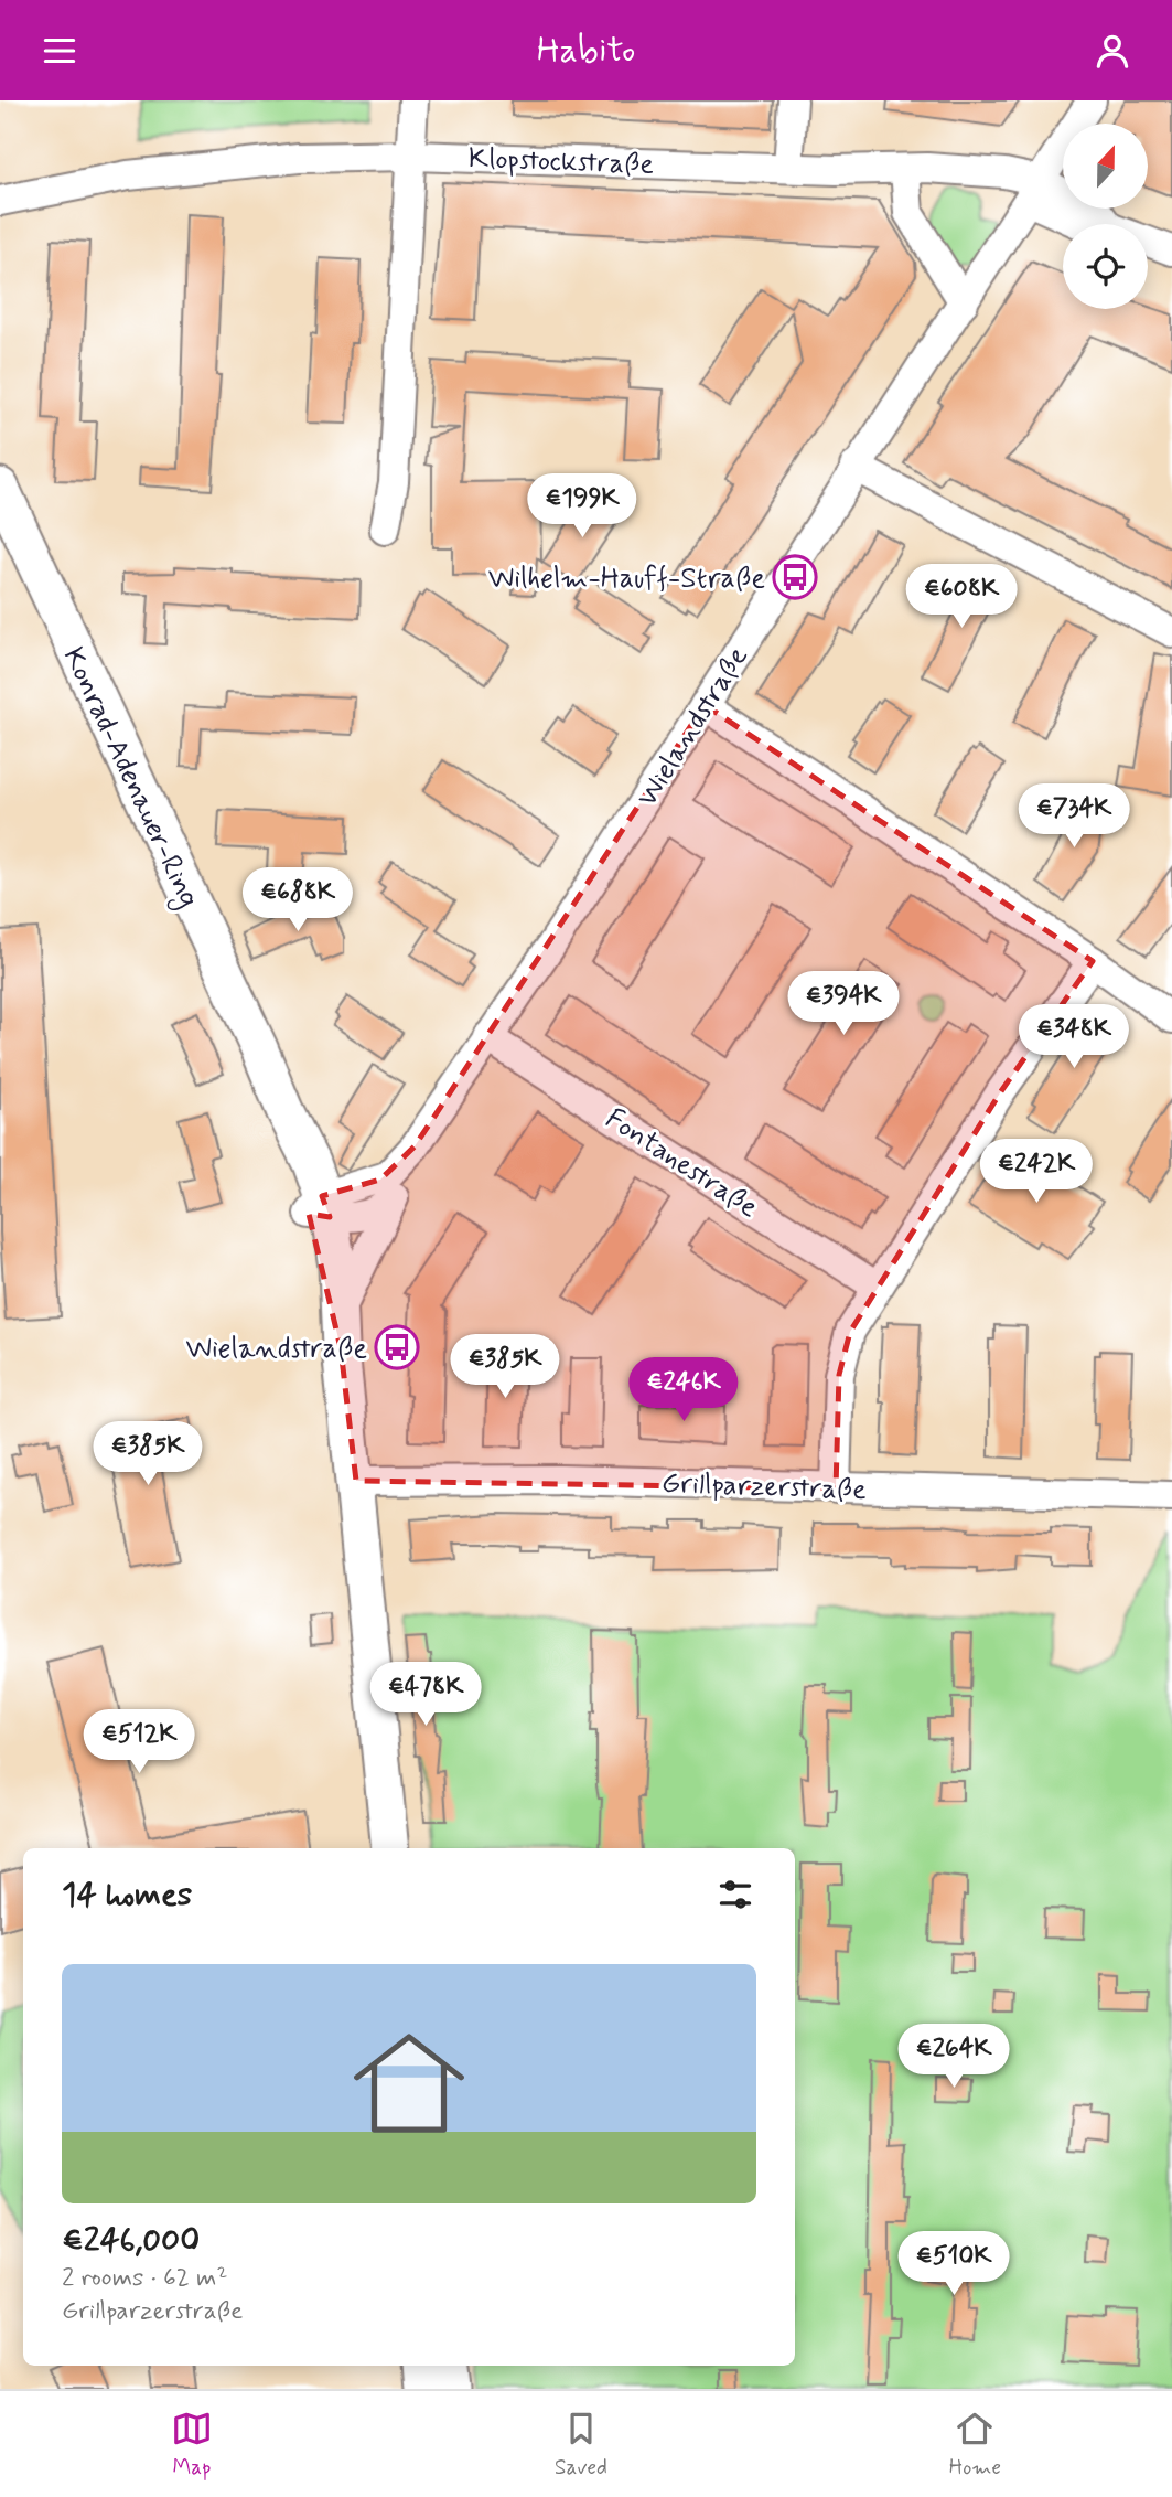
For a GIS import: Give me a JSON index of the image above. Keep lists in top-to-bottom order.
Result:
{
  "streets": {
    "main road": ["Konrad-Adenauer-Ring"],
    "street": [
      "Klopstockstraße",
      "Wielandstraße",
      "Fontanestraße",
      "Grillparzerstraße"
    ]
  },
  "crossings": [
    ["Klopstockstraße", "Wielandstraße"],
    ["Wielandstraße", "Konrad-Adenauer-Ring"],
    ["Wielandstraße", "Fontanestraße"],
    ["Konrad-Adenauer-Ring", "Grillparzerstraße"]
  ],
  "places": {
    "bus stop": ["Wilhelm-Hauff-Straße", "Wielandstraße"]
  },
  "north": "top",
  "page": {
    "header": "Habito",
    "price": [
      "€199K",
      "€608K",
      "€734K",
      "€688K",
      "€394K",
      "€348K",
      "€242K",
      "€385K",
      "€246K",
      "€385K",
      "€478K",
      "€512K",
      "€264K",
      "€510K"
    ],
    "heading": "14 homes",
    "list": [
      {
        "name": "€246,000",
        "note": "2 rooms · 62 m² · Grillparzerstraße"
      }
    ],
    "tabs": ["Map", "Saved", "Home"]
  }
}
